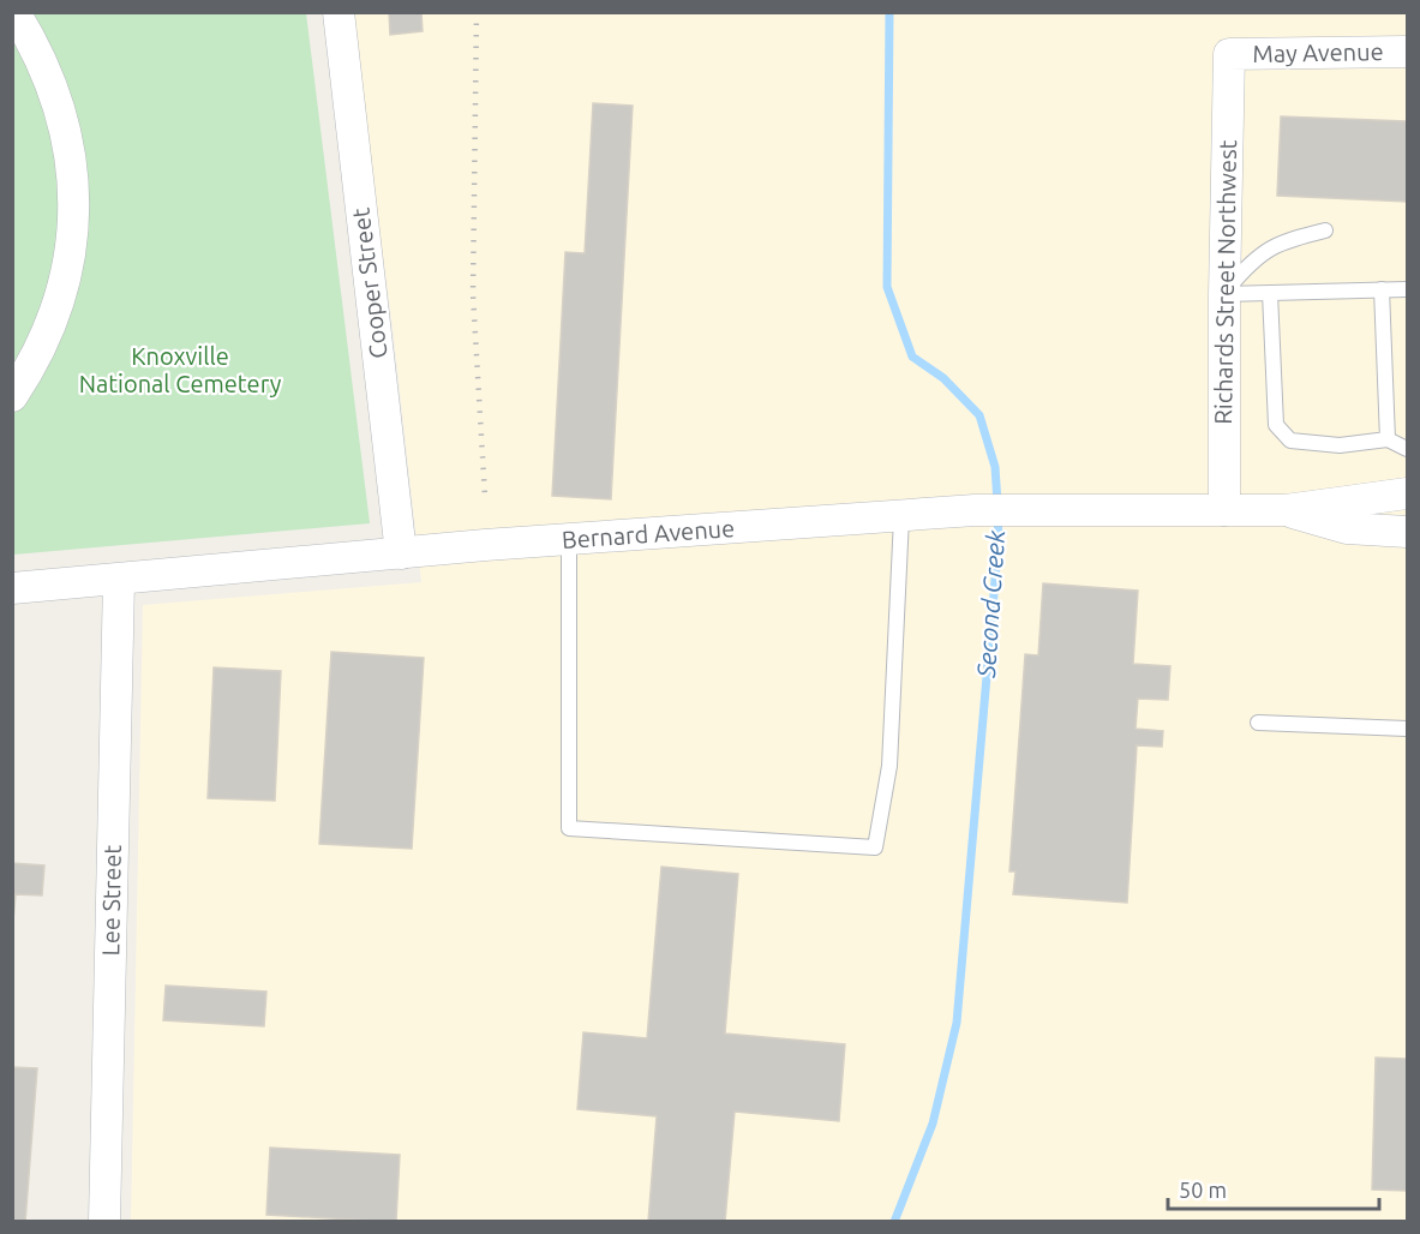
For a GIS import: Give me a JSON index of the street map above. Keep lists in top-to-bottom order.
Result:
{
  "streets": {
    "street": [
      "May Avenue",
      "Richards Street Northwest",
      "Cooper Street",
      "Bernard Avenue",
      "Lee Street"
    ]
  },
  "crossings": [
    ["May Avenue", "Richards Street Northwest"],
    ["Richards Street Northwest", "Bernard Avenue"],
    ["Cooper Street", "Bernard Avenue"],
    ["Bernard Avenue", "Lee Street"]
  ],
  "water": ["Second Creek"],
  "parks": ["Knoxville National Cemetery"],
  "scale_bar": "50 m"
}
